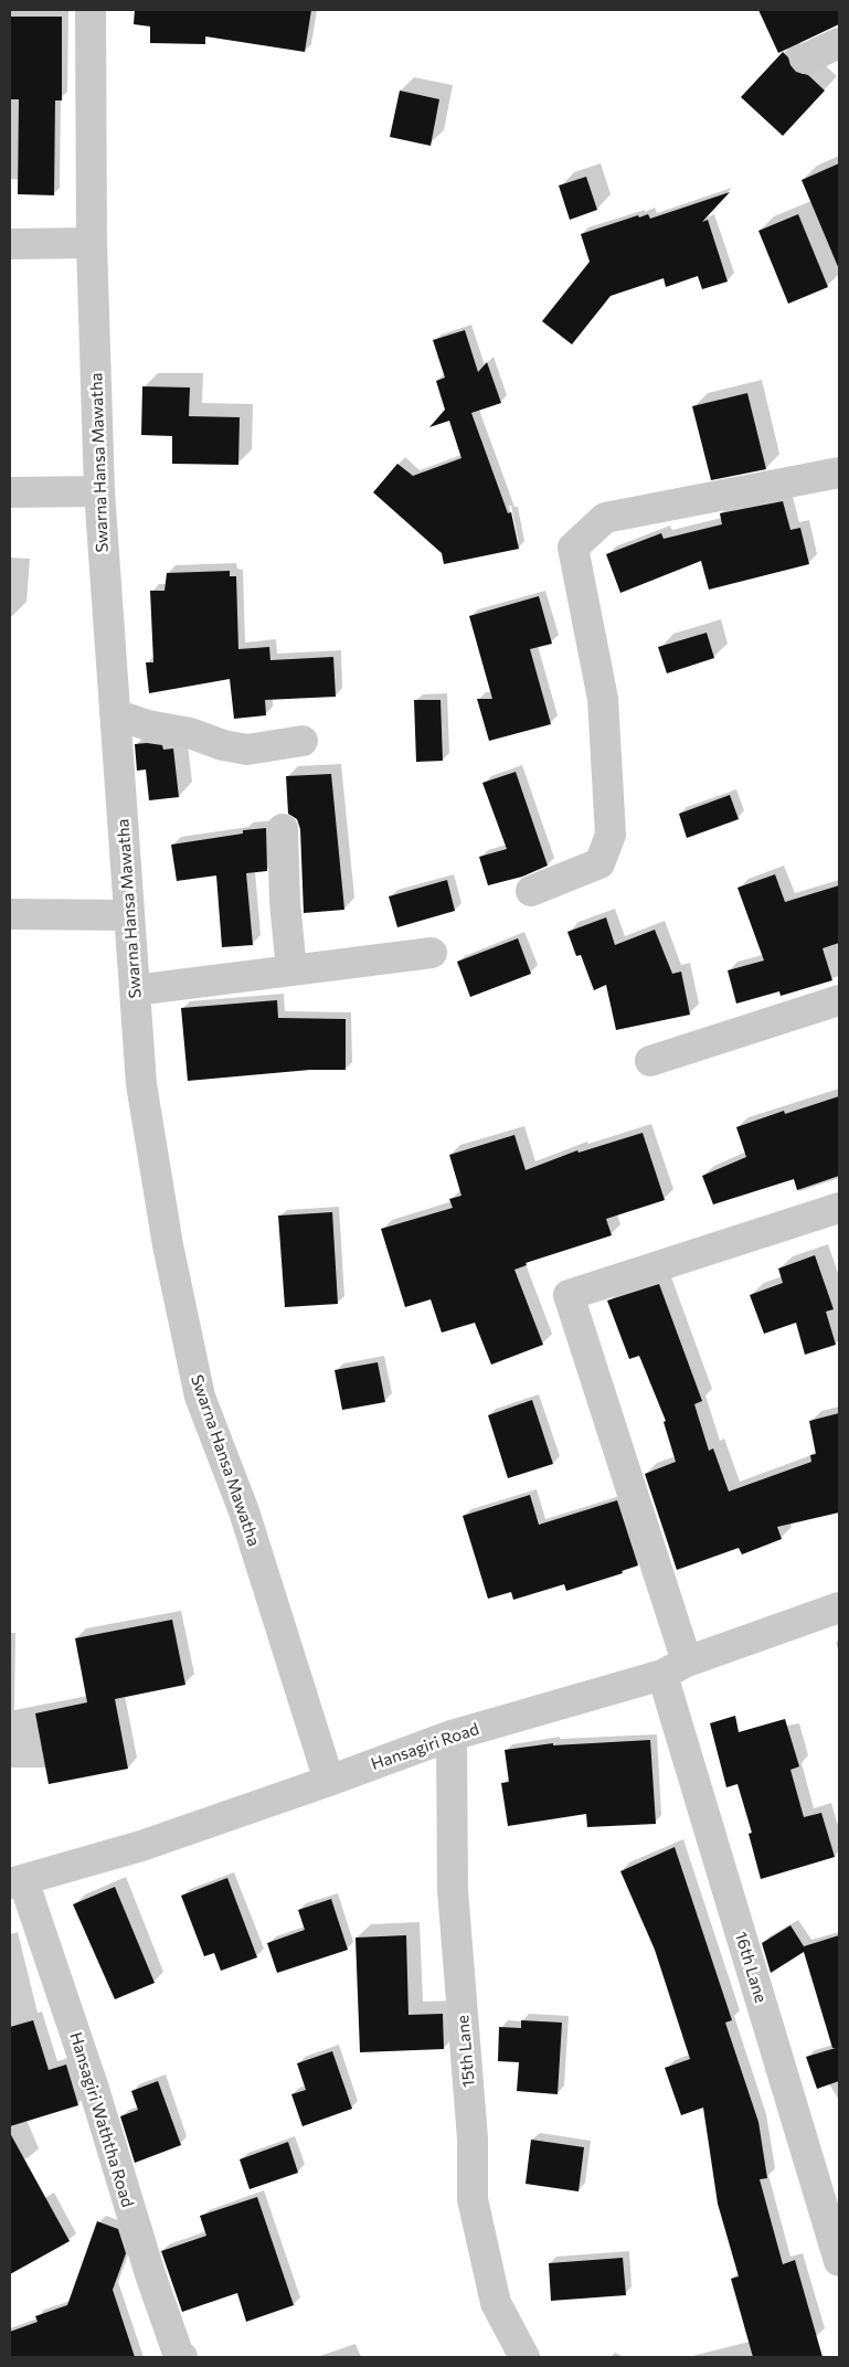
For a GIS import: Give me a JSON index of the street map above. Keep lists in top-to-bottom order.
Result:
{
  "streets": {
    "street": [
      "Swarna Hansa Mawatha",
      "Hansagiri Road",
      "16th Lane",
      "15th Lane",
      "Hansagiri Waththa Road"
    ]
  },
  "crossings": [
    ["Swarna Hansa Mawatha", "Hansagiri Road"],
    ["Hansagiri Road", "16th Lane"],
    ["Hansagiri Road", "15th Lane"],
    ["Hansagiri Road", "Hansagiri Waththa Road"]
  ]
}
